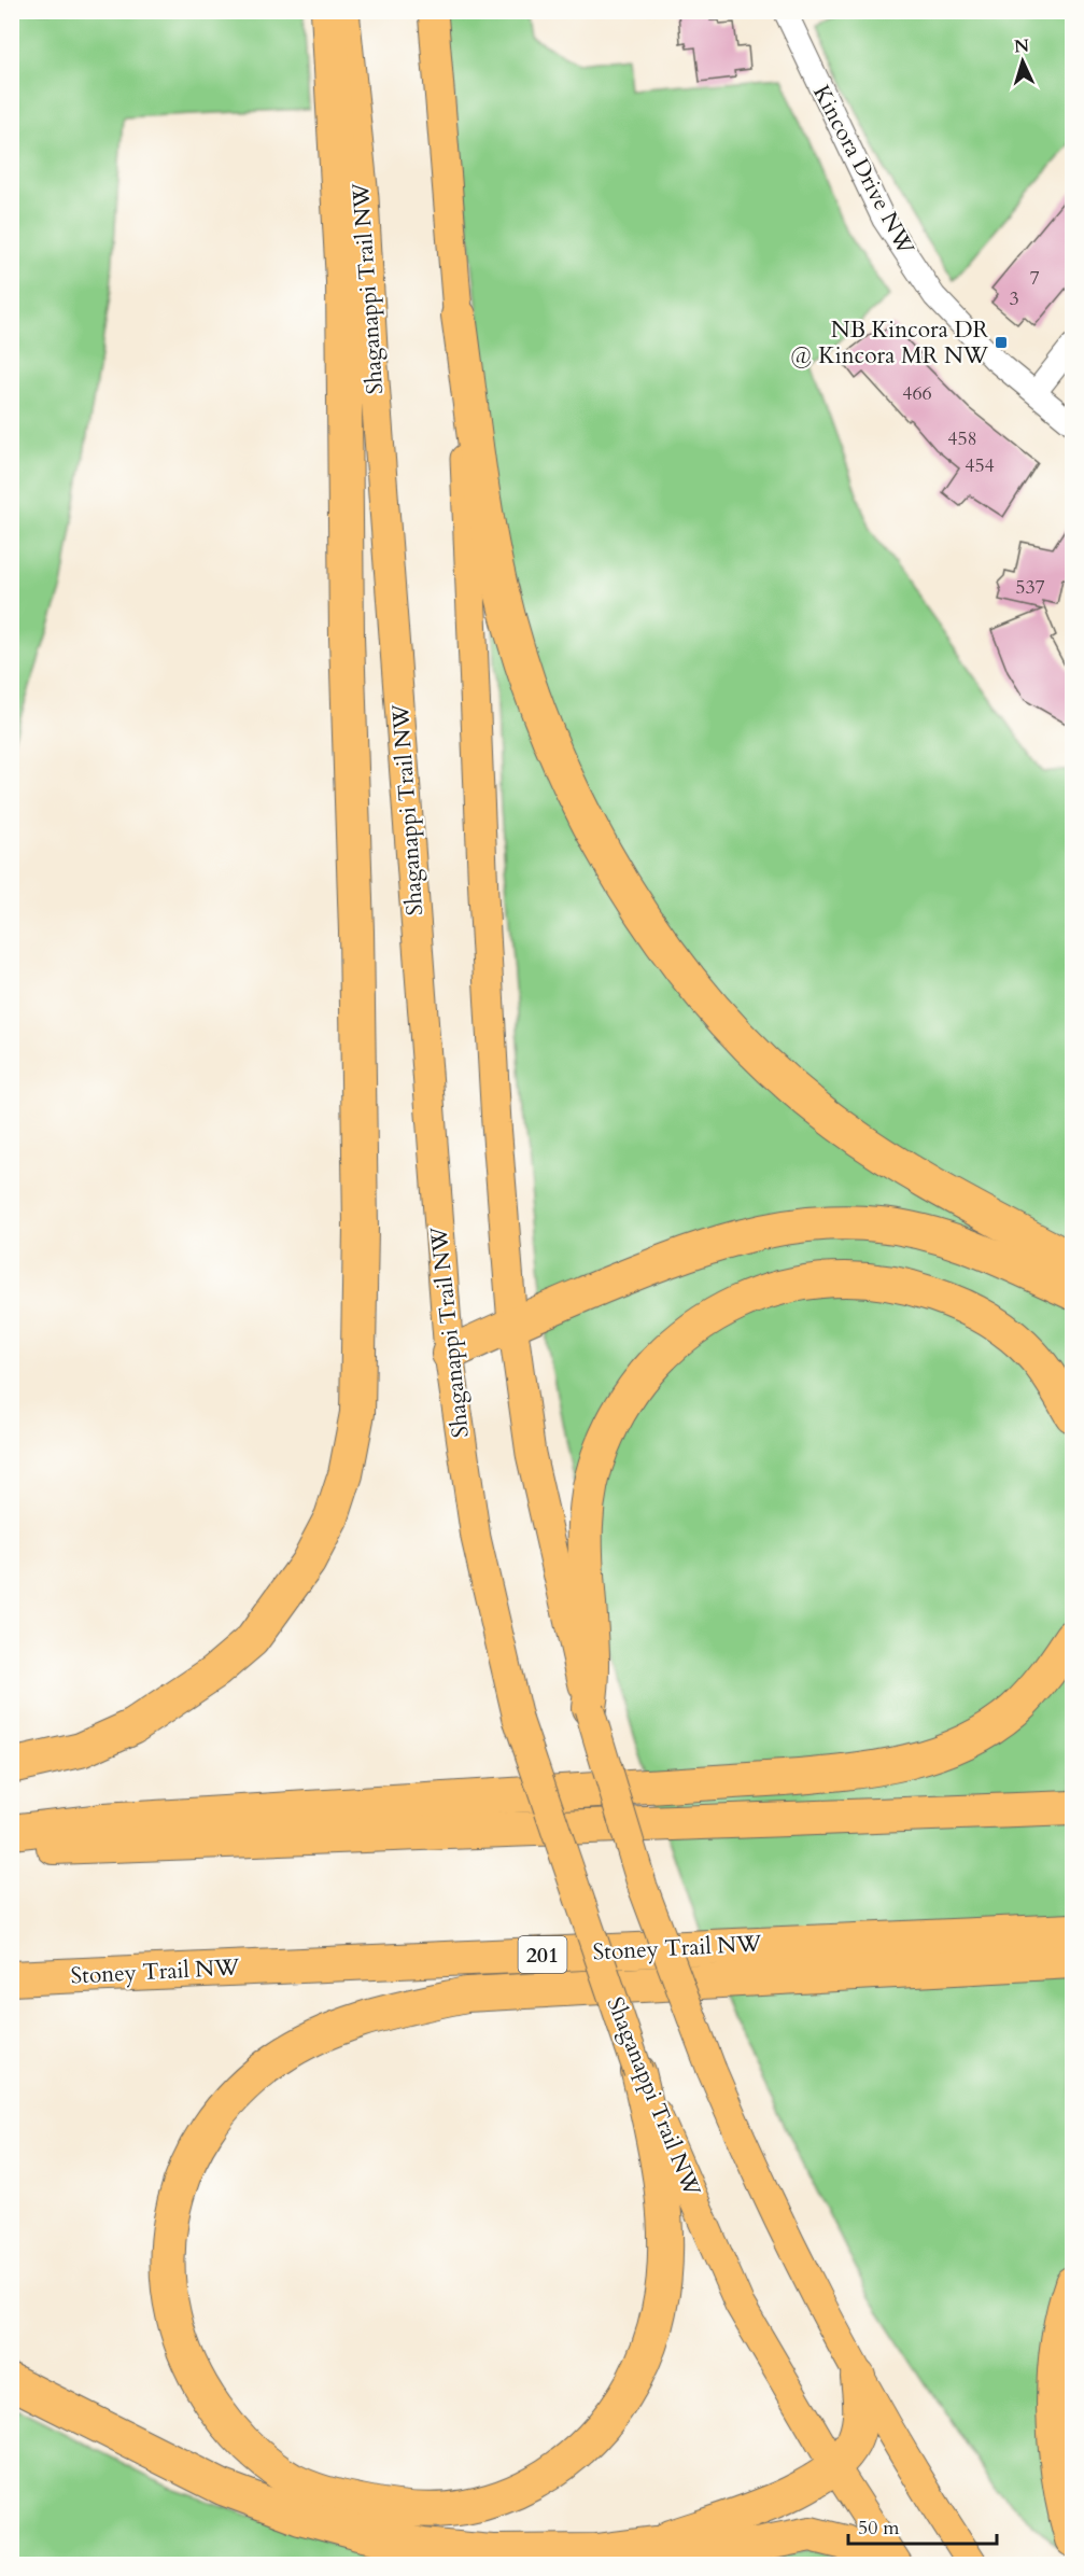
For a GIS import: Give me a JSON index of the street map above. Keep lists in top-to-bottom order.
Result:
{
  "streets": {
    "highway": ["Stoney Trail NW", "201"],
    "main road": ["Shaganappi Trail NW"],
    "street": ["Kincora Drive NW"]
  },
  "places": {
    "transit": ["NB Kincora DR @ Kincora MR NW"]
  },
  "house_numbers": [
    "7",
    "3",
    "466",
    "458",
    "454",
    "537"
  ],
  "scale_bar": "50 m",
  "north": "top"
}
